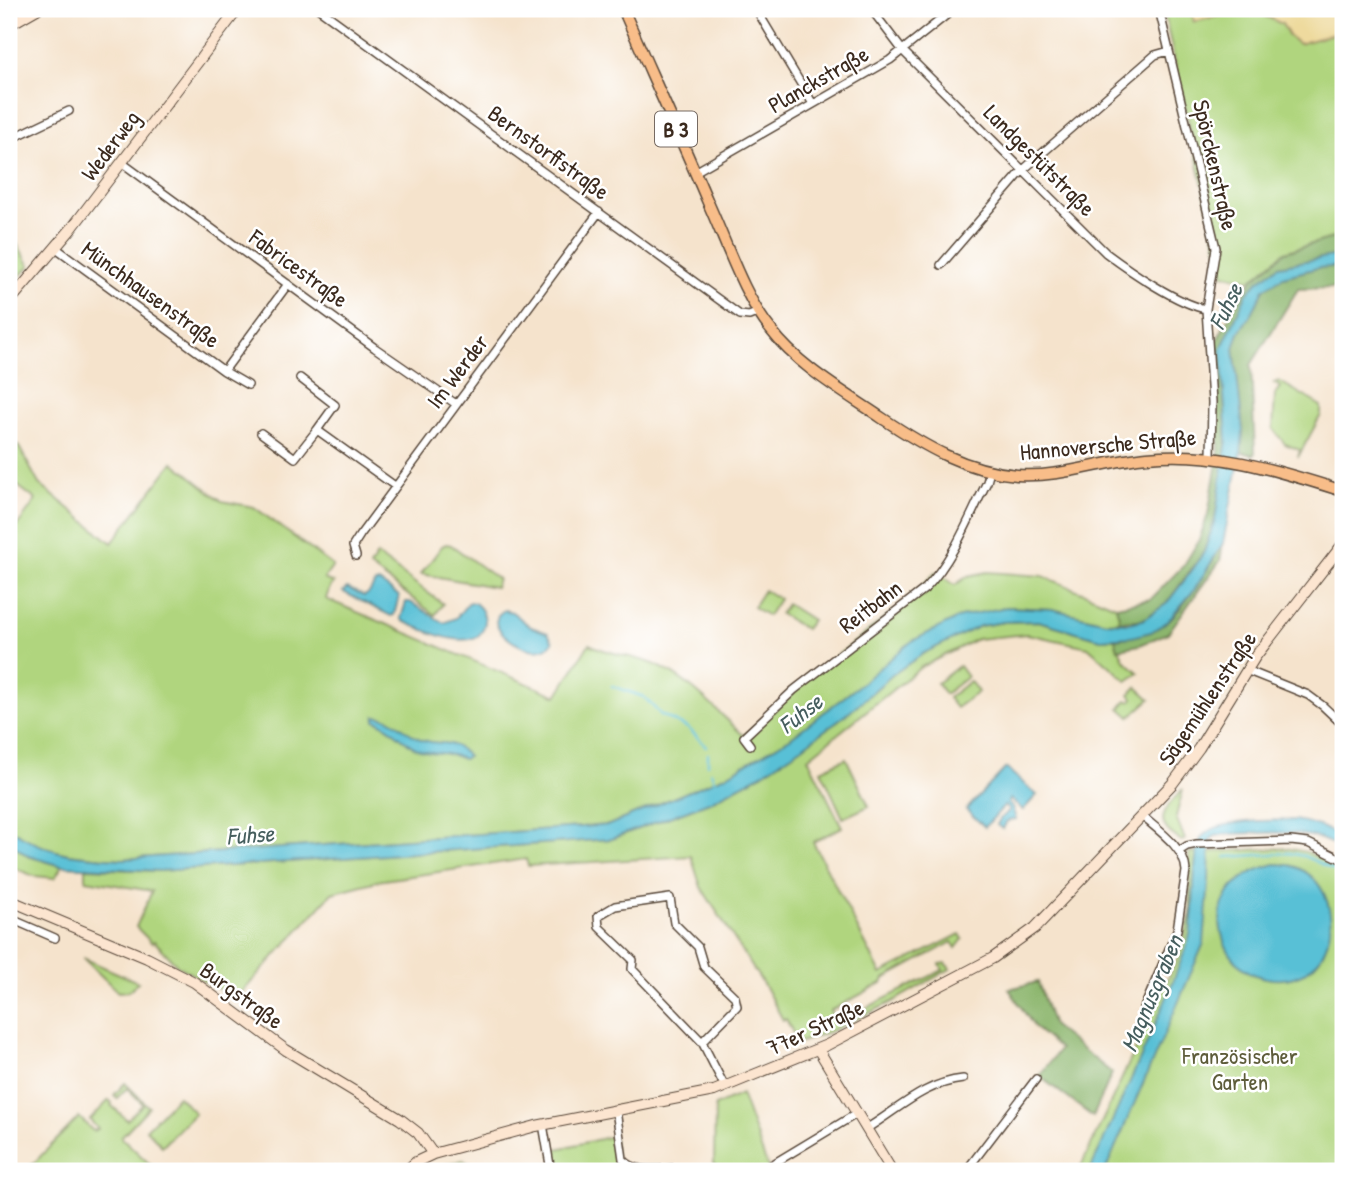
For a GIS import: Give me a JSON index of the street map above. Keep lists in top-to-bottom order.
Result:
{
  "streets": {
    "main road": ["B 3", "Hannoversche Straße"],
    "street": [
      "Planckstraße",
      "Wederweg",
      "Bernstorffstraße",
      "Landgestütstraße",
      "Spörckenstraße",
      "Fabricestraße",
      "Münchhausenstraße",
      "Im Werder",
      "Reitbahn",
      "Sägemühlenstraße",
      "Burgstraße",
      "77er Straße"
    ]
  },
  "crossings": [
    ["Planckstraße", "B 3"],
    ["Planckstraße", "Landgestütstraße"],
    ["B 3", "Bernstorffstraße"],
    ["B 3", "Hannoversche Straße"],
    ["Wederweg", "Fabricestraße"],
    ["Wederweg", "Münchhausenstraße"],
    ["Bernstorffstraße", "Im Werder"],
    ["Bernstorffstraße", "Hannoversche Straße"],
    ["Landgestütstraße", "Spörckenstraße"],
    ["Spörckenstraße", "Hannoversche Straße"],
    ["Fabricestraße", "Münchhausenstraße"],
    ["Fabricestraße", "Im Werder"],
    ["Hannoversche Straße", "Reitbahn"],
    ["Sägemühlenstraße", "77er Straße"],
    ["Burgstraße", "77er Straße"]
  ],
  "water": ["Fuhse", "Magnusgraben"],
  "parks": ["Französischer Garten"]
}
